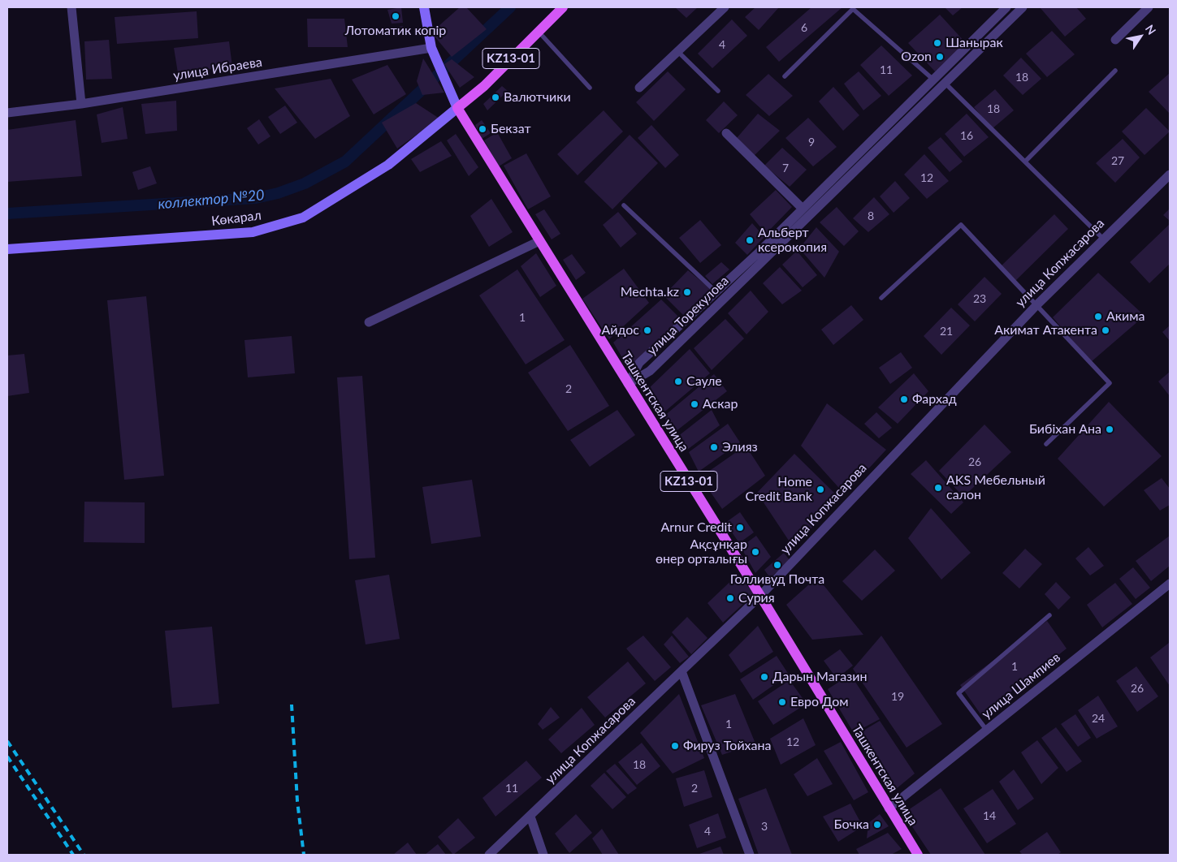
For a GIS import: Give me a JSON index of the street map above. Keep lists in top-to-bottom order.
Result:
{
  "streets": {
    "main road": ["KZ13-01", "Көкарал", "Ташкентская улица"],
    "street": [
      "улица Ибраева",
      "улица Копжасарова",
      "улица Торекулова",
      "улица Шампиев"
    ]
  },
  "crossings": [
    ["KZ13-01", "Көкарал"],
    ["KZ13-01", "Ташкентская улица"],
    ["Көкарал", "Ташкентская улица"],
    ["улица Копжасарова", "Ташкентская улица"],
    ["улица Торекулова", "Ташкентская улица"],
    ["Ташкентская улица", "улица Шампиев"]
  ],
  "water": ["коллектор №20"],
  "places": [
    "Лотоматик копір",
    "Шанырак",
    "Ozon",
    "Валютчики",
    "Бекзат",
    "Альберт ксерокопия",
    "Mechta.kz",
    "Акима",
    "Айдос",
    "Акимат Атакента",
    "Сауле",
    "Фархад",
    "Аскар",
    "Бибіхан Ана",
    "Элияз",
    "AKS Мебельный салон",
    "Home Credit Bank",
    "Arnur Credit",
    "Ақсұнқар өнер орталығы",
    "Голливуд Почта",
    "Сурия",
    "Дарын Магазин",
    "Евро Дом",
    "Фируз Тойхана",
    "Бочка"
  ],
  "house_numbers": [
    "6",
    "4",
    "11",
    "18",
    "18",
    "16",
    "9",
    "27",
    "7",
    "12",
    "8",
    "23",
    "1",
    "21",
    "2",
    "26",
    "1",
    "26",
    "19",
    "24",
    "1",
    "12",
    "18",
    "11",
    "2",
    "14",
    "3",
    "4"
  ],
  "north": "top right"
}
